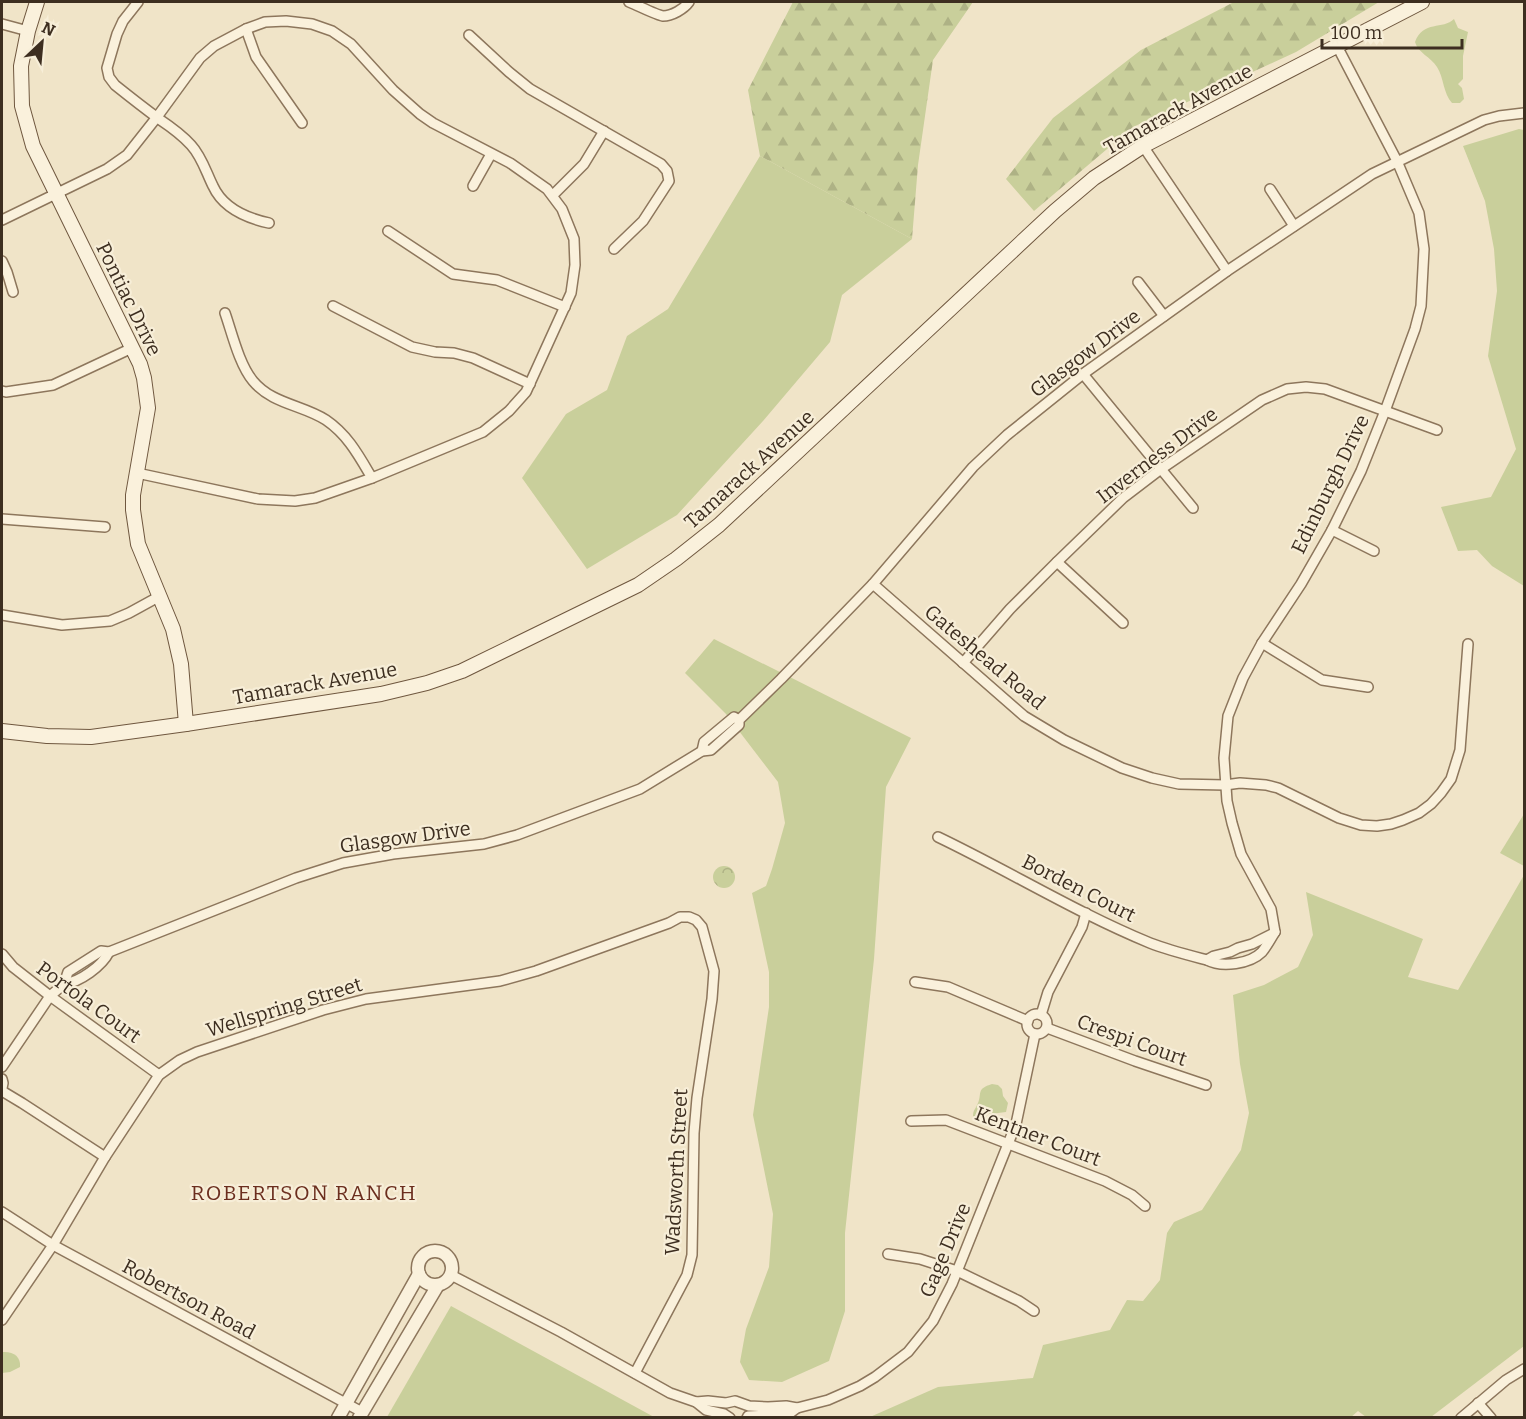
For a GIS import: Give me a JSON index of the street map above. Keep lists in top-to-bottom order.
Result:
{
  "streets": {
    "main road": ["Tamarack Avenue", "Pontiac Drive"],
    "street": [
      "Glasgow Drive",
      "Inverness Drive",
      "Edinburgh Drive",
      "Gateshead Road",
      "Borden Court",
      "Portola Court",
      "Wellspring Street",
      "Crespi Court",
      "Kentner Court",
      "Wadsworth Street",
      "Gage Drive",
      "Robertson Road"
    ]
  },
  "crossings": [
    ["Tamarack Avenue", "Pontiac Drive"],
    ["Tamarack Avenue", "Edinburgh Drive"],
    ["Glasgow Drive", "Edinburgh Drive"],
    ["Glasgow Drive", "Gateshead Road"],
    ["Glasgow Drive", "Portola Court"],
    ["Inverness Drive", "Edinburgh Drive"],
    ["Inverness Drive", "Gateshead Road"],
    ["Edinburgh Drive", "Gateshead Road"],
    ["Edinburgh Drive", "Borden Court"],
    ["Portola Court", "Wellspring Street"],
    ["Wellspring Street", "Wadsworth Street"],
    ["Wellspring Street", "Robertson Road"],
    ["Crespi Court", "Gage Drive"],
    ["Kentner Court", "Gage Drive"],
    ["Wadsworth Street", "Gage Drive"]
  ],
  "districts": ["ROBERTSON RANCH"],
  "scale_bar": "100 m",
  "north": "top right"
}
